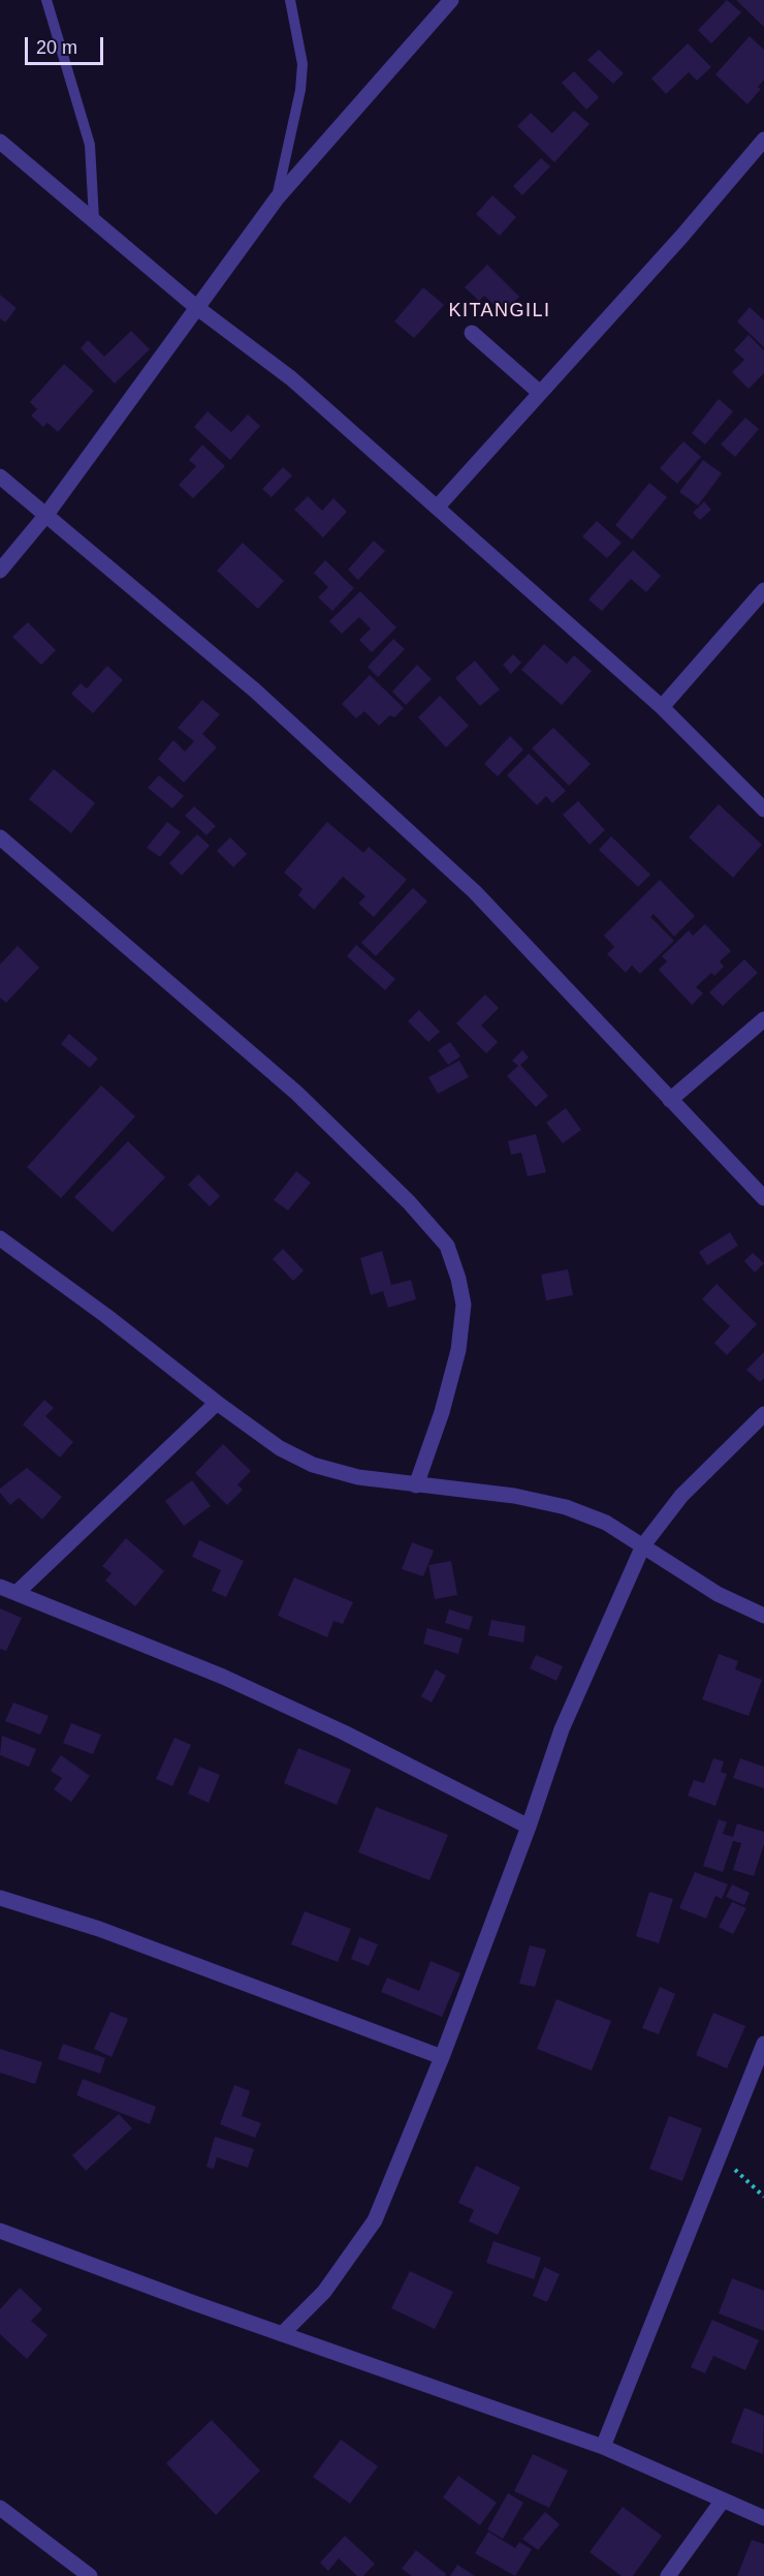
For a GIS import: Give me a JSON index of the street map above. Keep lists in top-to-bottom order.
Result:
{
  "districts": ["KITANGILI"],
  "scale_bar": "20 m"
}
